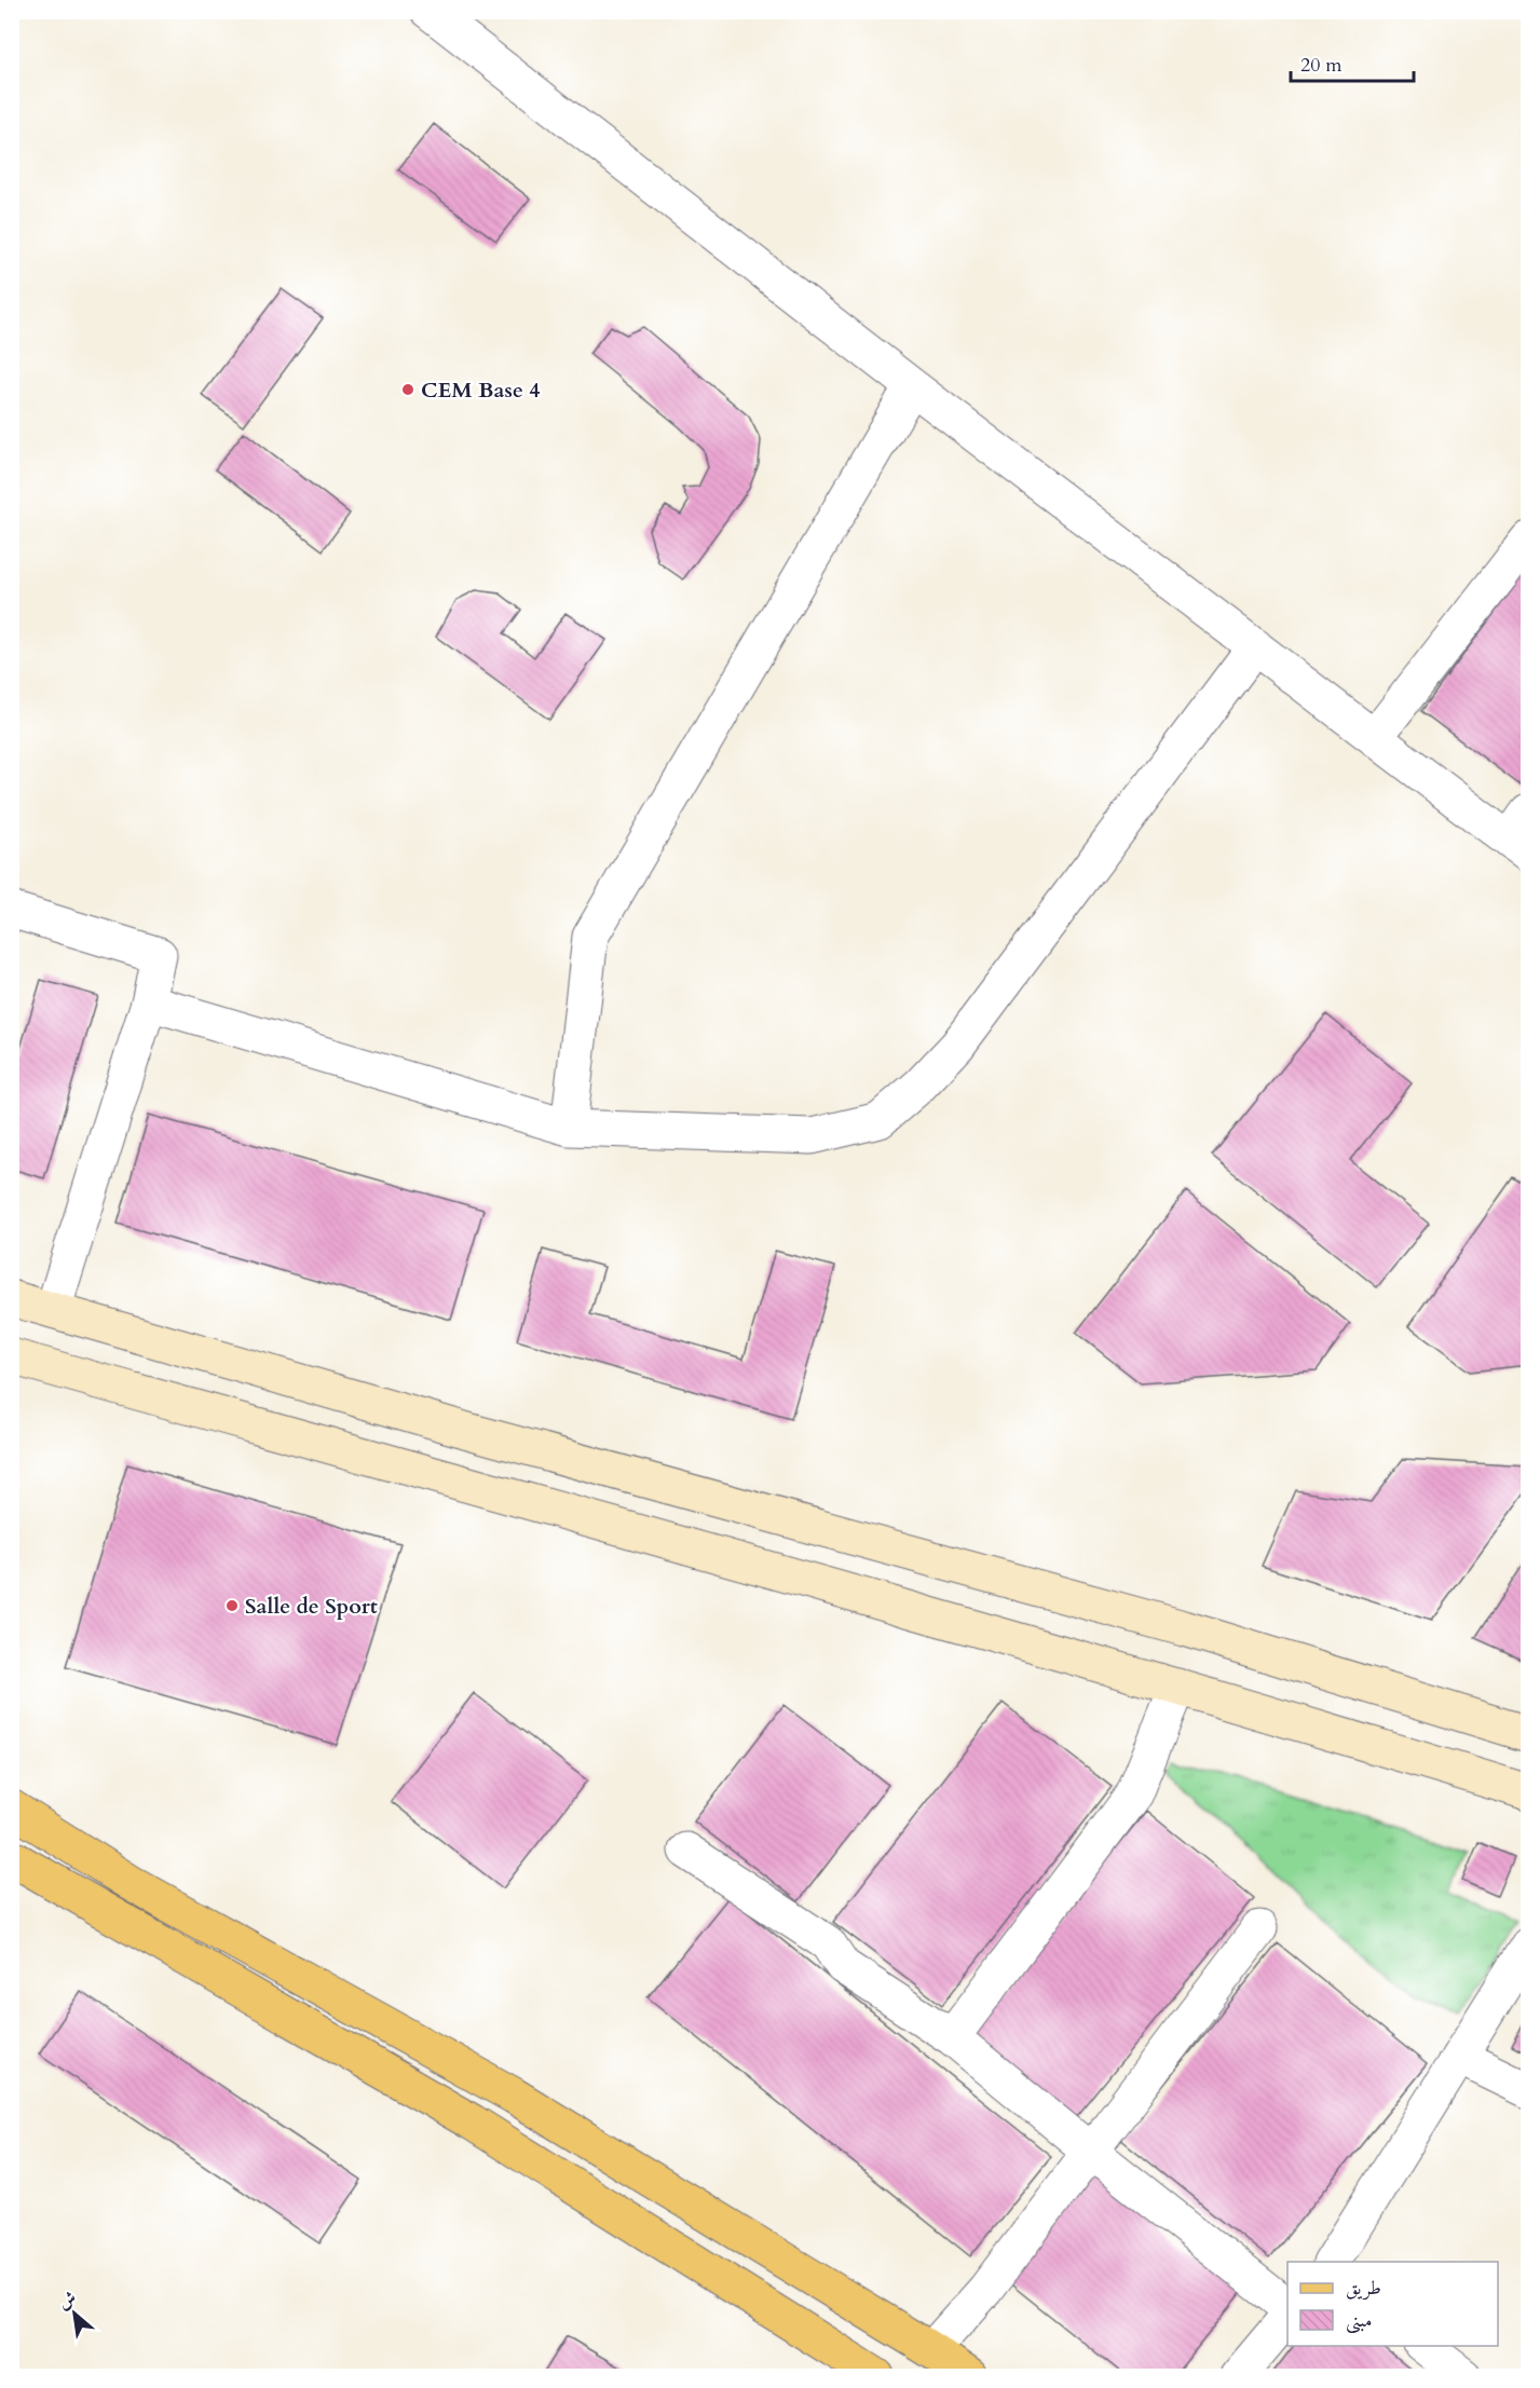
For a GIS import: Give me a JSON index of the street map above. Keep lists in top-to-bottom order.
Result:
{
  "places": ["CEM Base 4", "Salle de Sport"],
  "legend": ["طريق", "مبنى"],
  "scale_bar": "20 m",
  "north": "top left"
}
